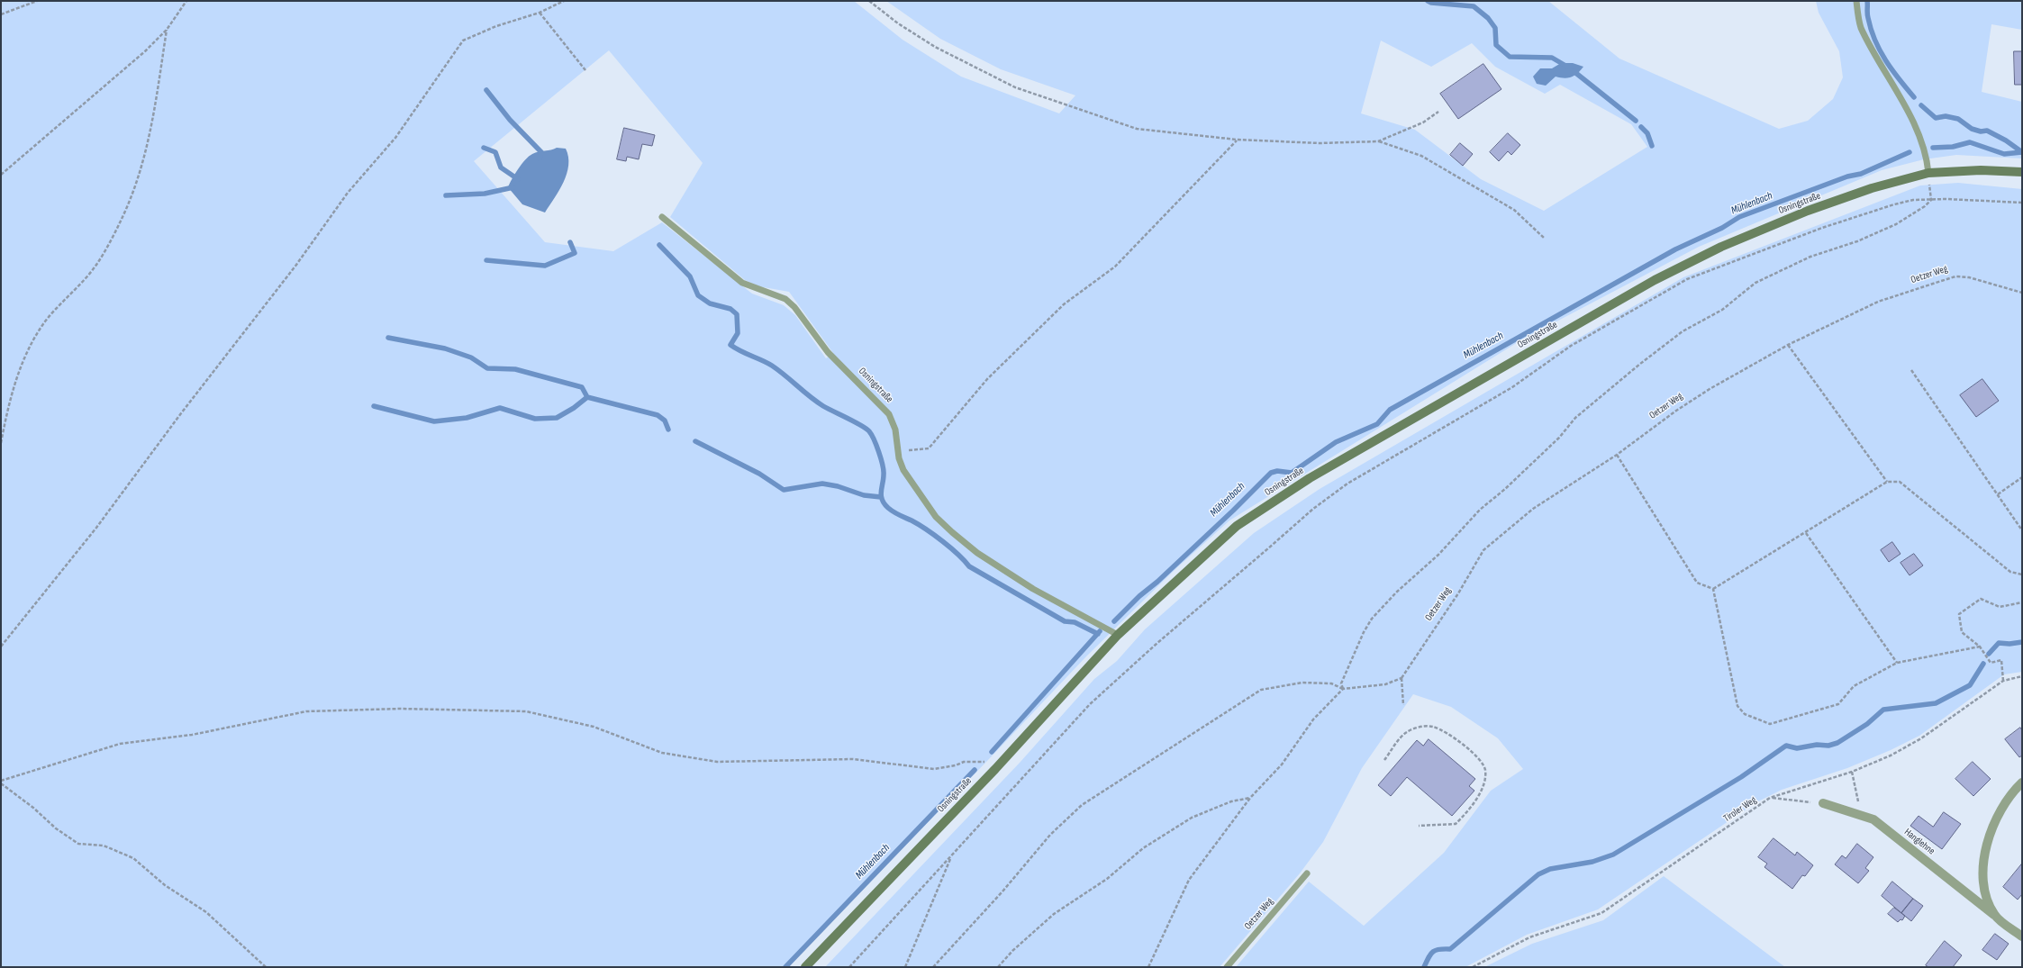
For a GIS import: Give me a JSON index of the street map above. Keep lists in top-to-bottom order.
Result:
{
  "streets": {
    "main road": ["Osningstraße"],
    "street": ["Hanglehne"],
    "lane": ["Oetzer Weg"],
    "path": ["Tiroler Weg"]
  },
  "water": ["Mühlenbach"]
}
